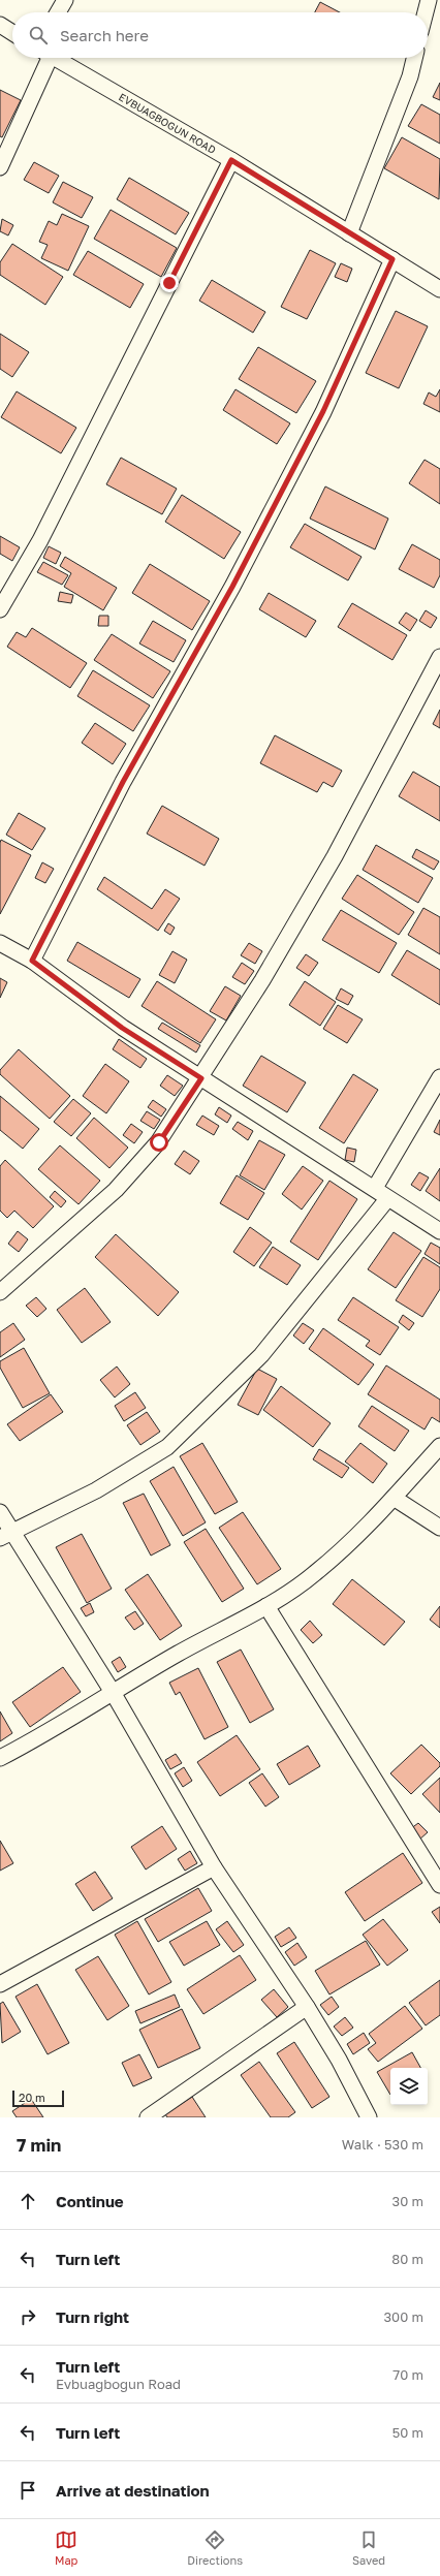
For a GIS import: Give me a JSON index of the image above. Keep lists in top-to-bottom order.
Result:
{
  "streets": {
    "street": ["EVBUAGBOGUN ROAD"]
  },
  "scale_bar": "20 m",
  "page": {
    "search": "Search here",
    "scale": "20 m",
    "heading": ["7 min", "Walk · 530 m"],
    "list": [
      ["Continue", "30 m"],
      ["Turn left", "80 m"],
      ["Turn right", "300 m"],
      ["Turn left", "Evbuagbogun Road", "70 m"],
      ["Turn left", "50 m"],
      "Arrive at destination"
    ],
    "nav": ["Map", "Directions", "Saved"]
  }
}
